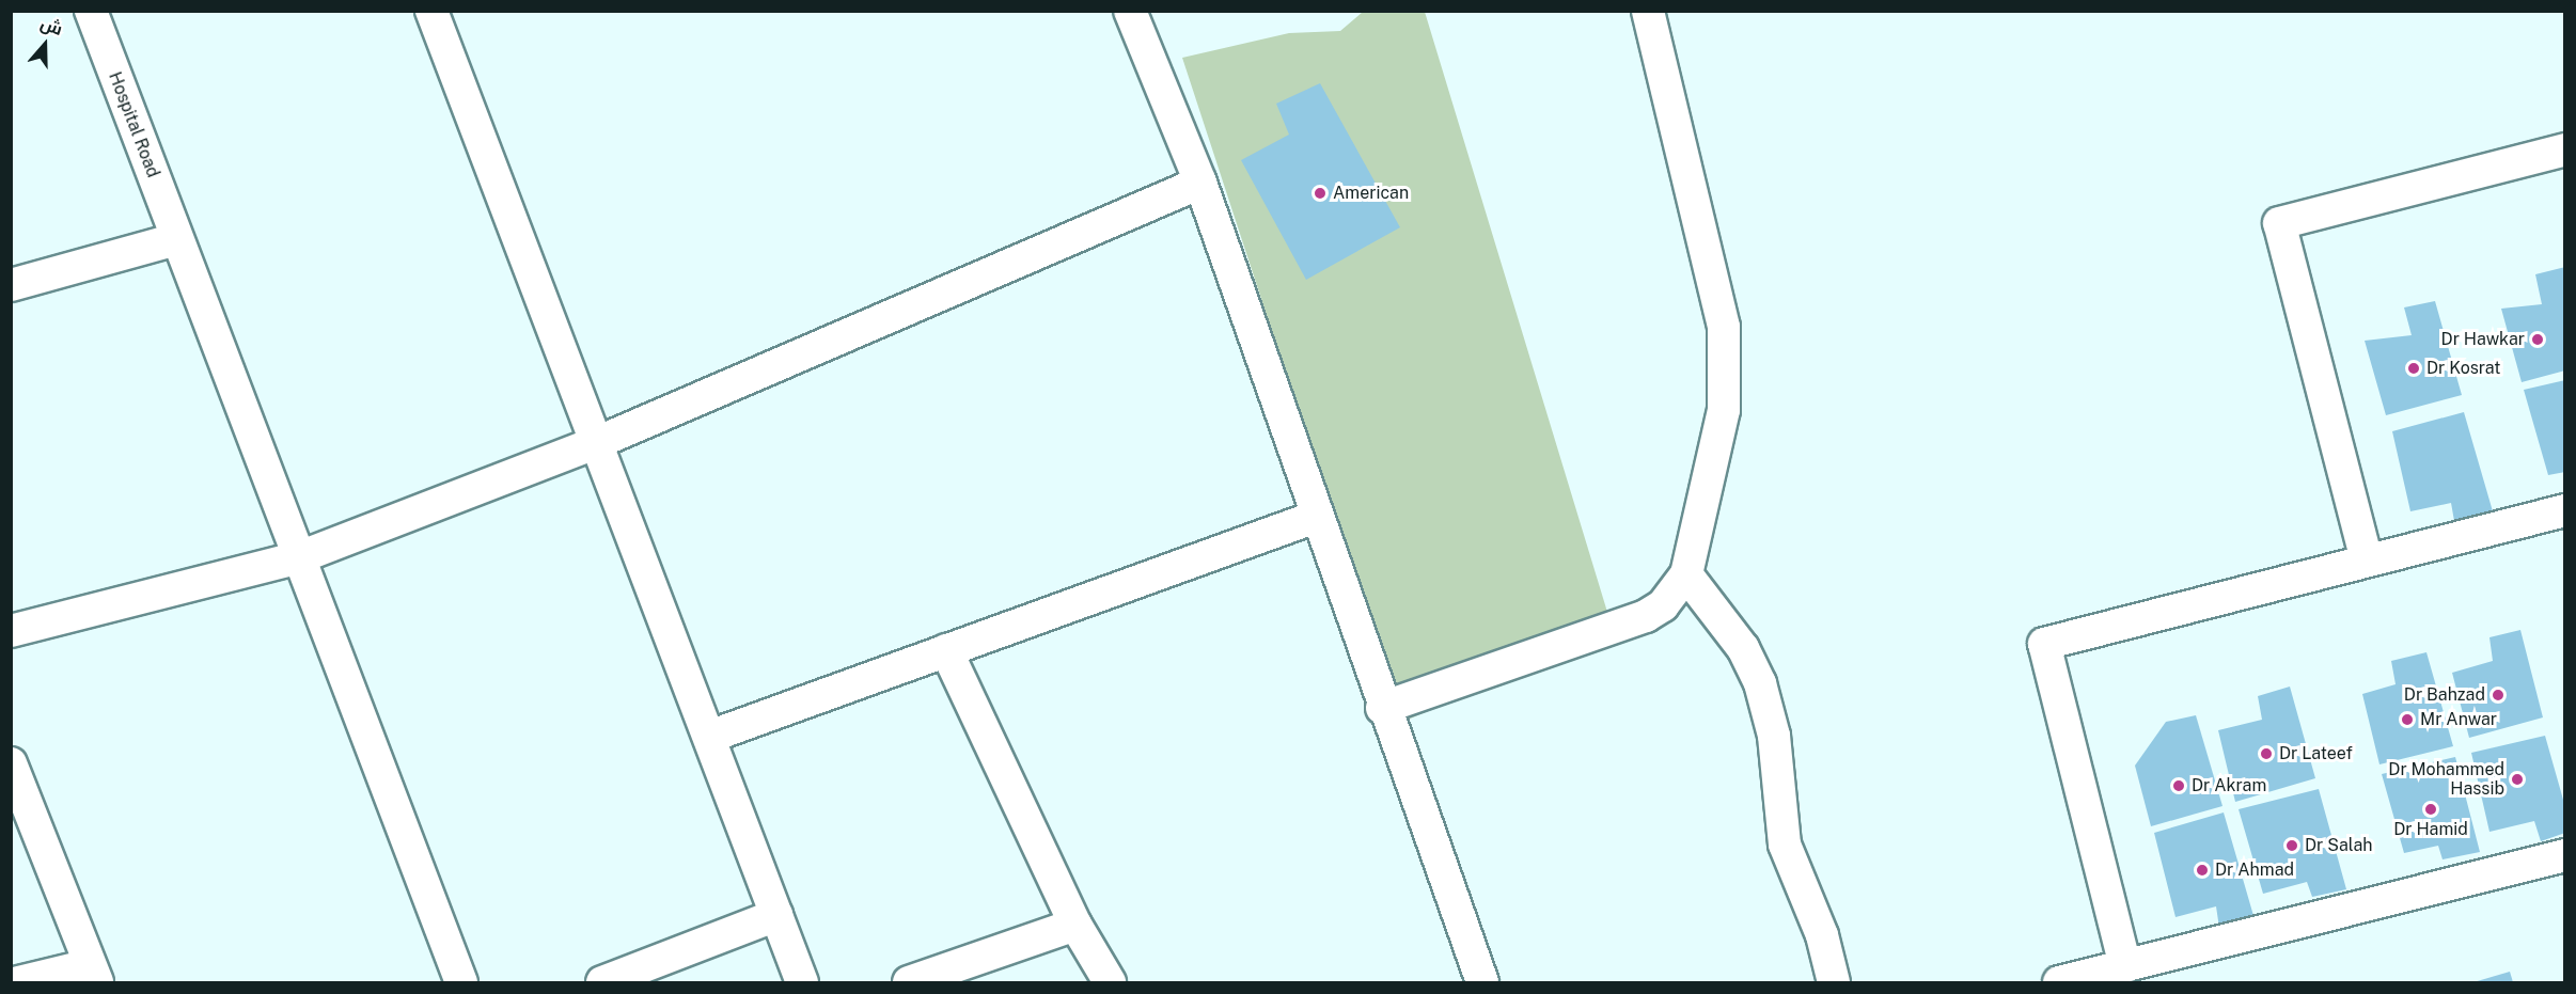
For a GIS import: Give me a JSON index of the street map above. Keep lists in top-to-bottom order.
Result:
{
  "streets": {
    "street": ["Hospital Road"]
  },
  "places": [
    "American",
    "Dr Hawkar",
    "Dr Kosrat",
    "Dr Bahzad",
    "Mr Anwar",
    "Dr Lateef",
    "Dr Mohammed Hassib",
    "Dr Akram",
    "Dr Hamid",
    "Dr Salah",
    "Dr Ahmad"
  ],
  "north": "top"
}
